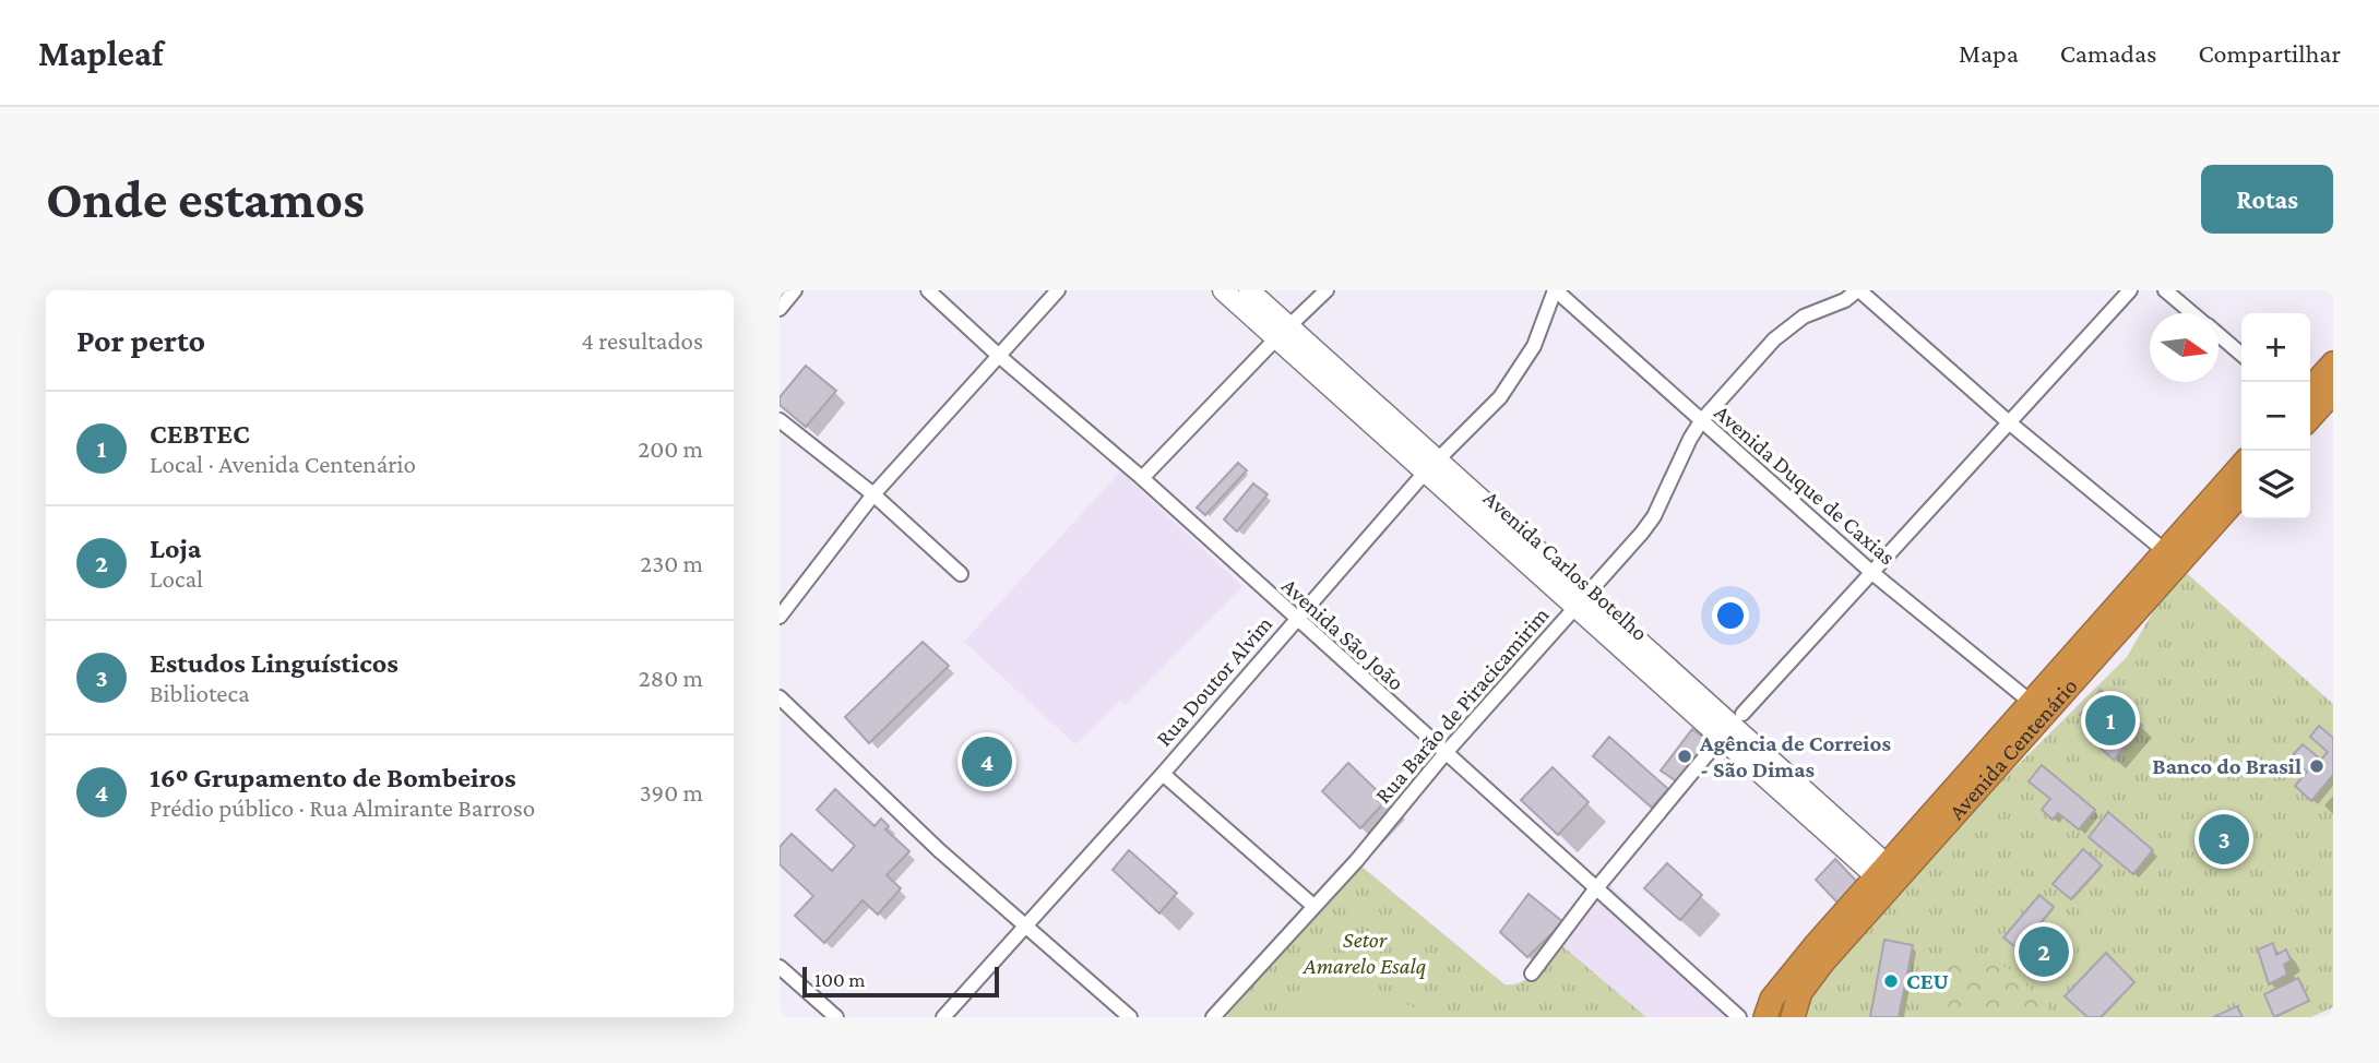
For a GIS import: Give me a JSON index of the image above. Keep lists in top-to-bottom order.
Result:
{
  "streets": {
    "highway": ["Avenida Centenário"],
    "main road": ["Avenida Carlos Botelho"],
    "street": [
      "Avenida Duque de Caxias",
      "Avenida São João",
      "Rua Doutor Alvim",
      "Rua Barão de Piracicamirim"
    ]
  },
  "crossings": [
    ["Avenida Duque de Caxias", "Rua Doutor Alvim"],
    ["Avenida Duque de Caxias", "Rua Barão de Piracicamirim"],
    ["Avenida Duque de Caxias", "Avenida Centenário"],
    ["Avenida Carlos Botelho", "Rua Doutor Alvim"],
    ["Avenida Carlos Botelho", "Rua Barão de Piracicamirim"],
    ["Avenida Carlos Botelho", "Avenida Centenário"],
    ["Avenida São João", "Rua Doutor Alvim"],
    ["Avenida São João", "Rua Barão de Piracicamirim"]
  ],
  "parks": ["Setor Amarelo Esalq"],
  "places": ["Agência de Correios - São Dimas", "Banco do Brasil", "CEU"],
  "scale_bar": "100 m",
  "north": "right",
  "page": {
    "header": "Mapleaf",
    "nav": ["Mapa", "Camadas", "Compartilhar"],
    "buttons": "Rotas",
    "title": "Onde estamos",
    "heading": ["Por perto", "4 resultados"],
    "map_buttons": ["+", "−"],
    "list": [
      {
        "mark": "1",
        "name": "CEBTEC",
        "note": "Local · Avenida Centenário",
        "value": "200 m"
      },
      {
        "mark": "2",
        "name": "Loja",
        "note": "Local",
        "value": "230 m"
      },
      {
        "mark": "3",
        "name": "Estudos Linguísticos",
        "note": "Biblioteca",
        "value": "280 m"
      },
      {
        "mark": "4",
        "name": "16º Grupamento de Bombeiros",
        "note": "Prédio público · Rua Almirante Barroso",
        "value": "390 m"
      }
    ],
    "pins": [
      "1",
      "4",
      "3",
      "2"
    ],
    "scale": "100 m"
  }
}
